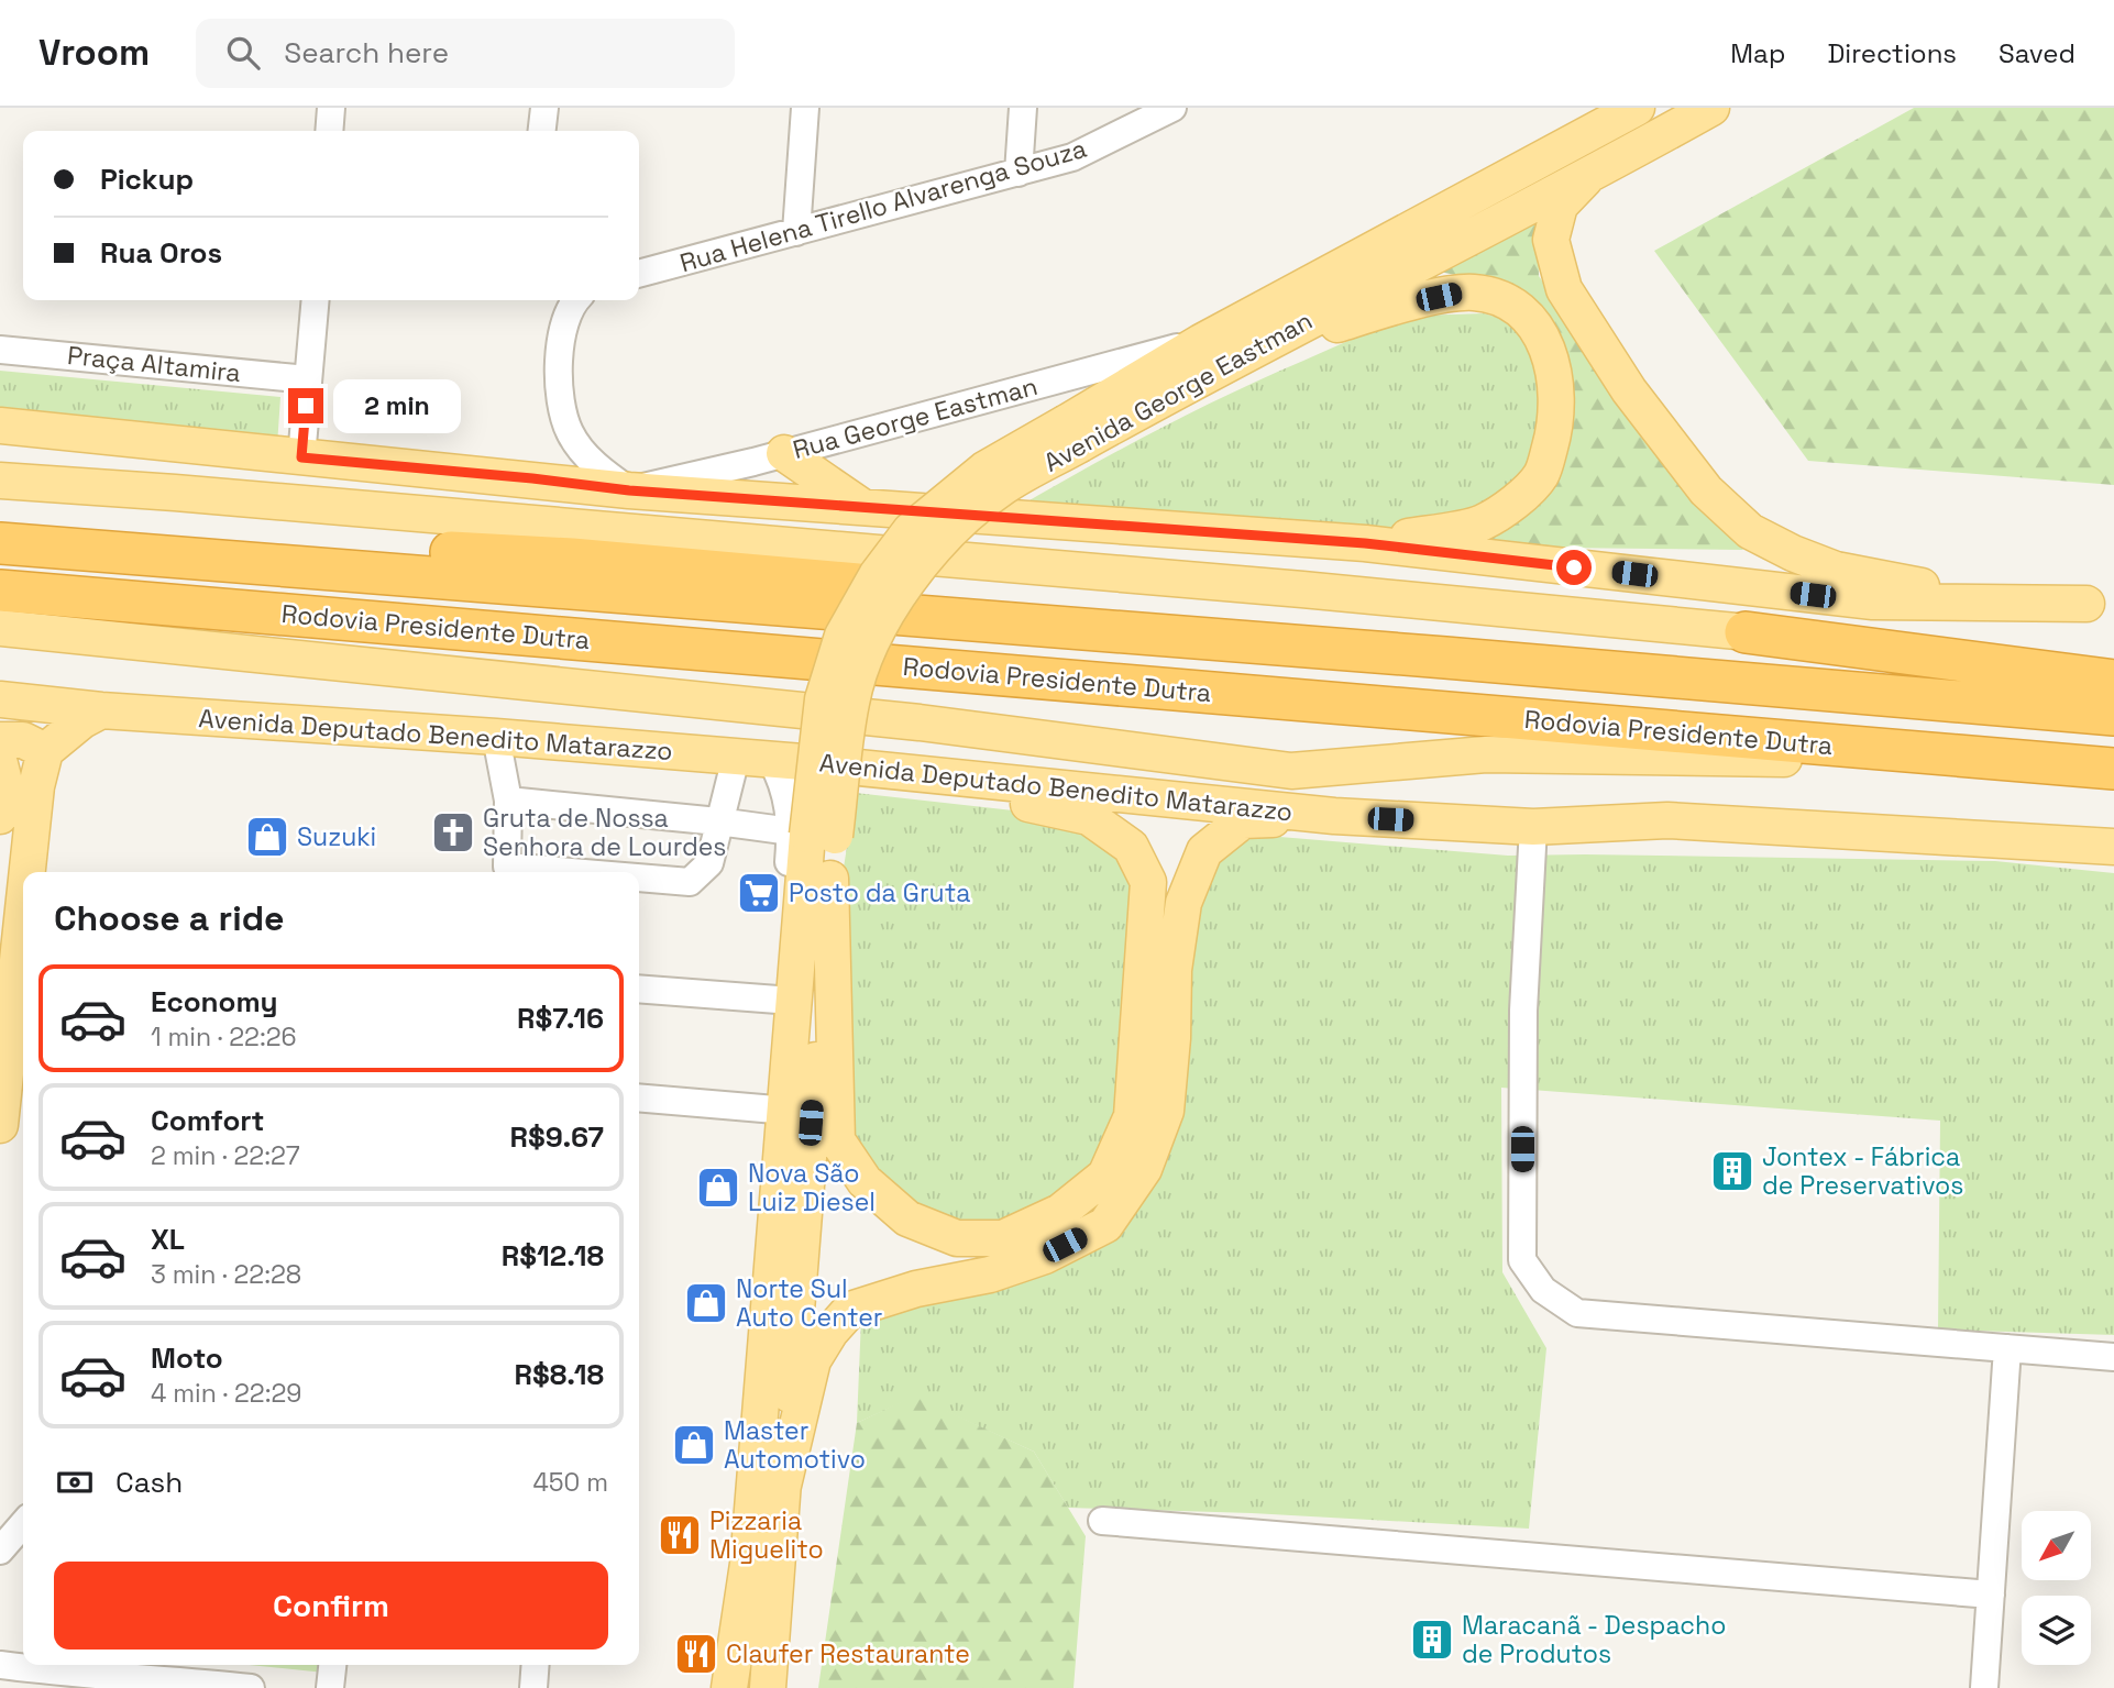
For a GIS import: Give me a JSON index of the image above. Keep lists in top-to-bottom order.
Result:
{
  "streets": {
    "highway": ["Rodovia Presidente Dutra"],
    "main road": ["Avenida George Eastman", "Avenida Deputado Benedito Matarazzo"],
    "street": ["Rua Helena Tirello Alvarenga Souza", "Praça Altamira", "Rua George Eastman"]
  },
  "crossings": [
    ["Avenida George Eastman", "Rua George Eastman"]
  ],
  "places": {
    "church": ["Gruta de Nossa Senhora de Lourdes"],
    "shop": [
      "Suzuki",
      "Nova São Luiz Diesel",
      "Norte Sul Auto Center",
      "Master Automotivo"
    ],
    "supermarket": ["Posto da Gruta"],
    "building": ["Jontex - Fábrica de Preservativos", "Maracanã - Despacho de Produtos"],
    "restaurant": ["Pizzaria Miguelito", "Claufer Restaurante"]
  },
  "north": "bottom left",
  "page": {
    "header": "Vroom",
    "search": "Search here",
    "nav": ["Map", "Directions", "Saved"],
    "banner": ["Pickup", "Rua Oros"],
    "bubble": "2 min",
    "heading": "Choose a ride",
    "list": [
      {
        "name": "Economy",
        "note": "1 min · 22:26",
        "value": "R$7.16"
      },
      {
        "name": "Comfort",
        "note": "2 min · 22:27",
        "value": "R$9.67"
      },
      {
        "name": "XL",
        "note": "3 min · 22:28",
        "value": "R$12.18"
      },
      {
        "name": "Moto",
        "note": "4 min · 22:29",
        "value": "R$8.18"
      }
    ],
    "pay": ["Cash", "450 m"],
    "buttons": "Confirm"
  }
}
